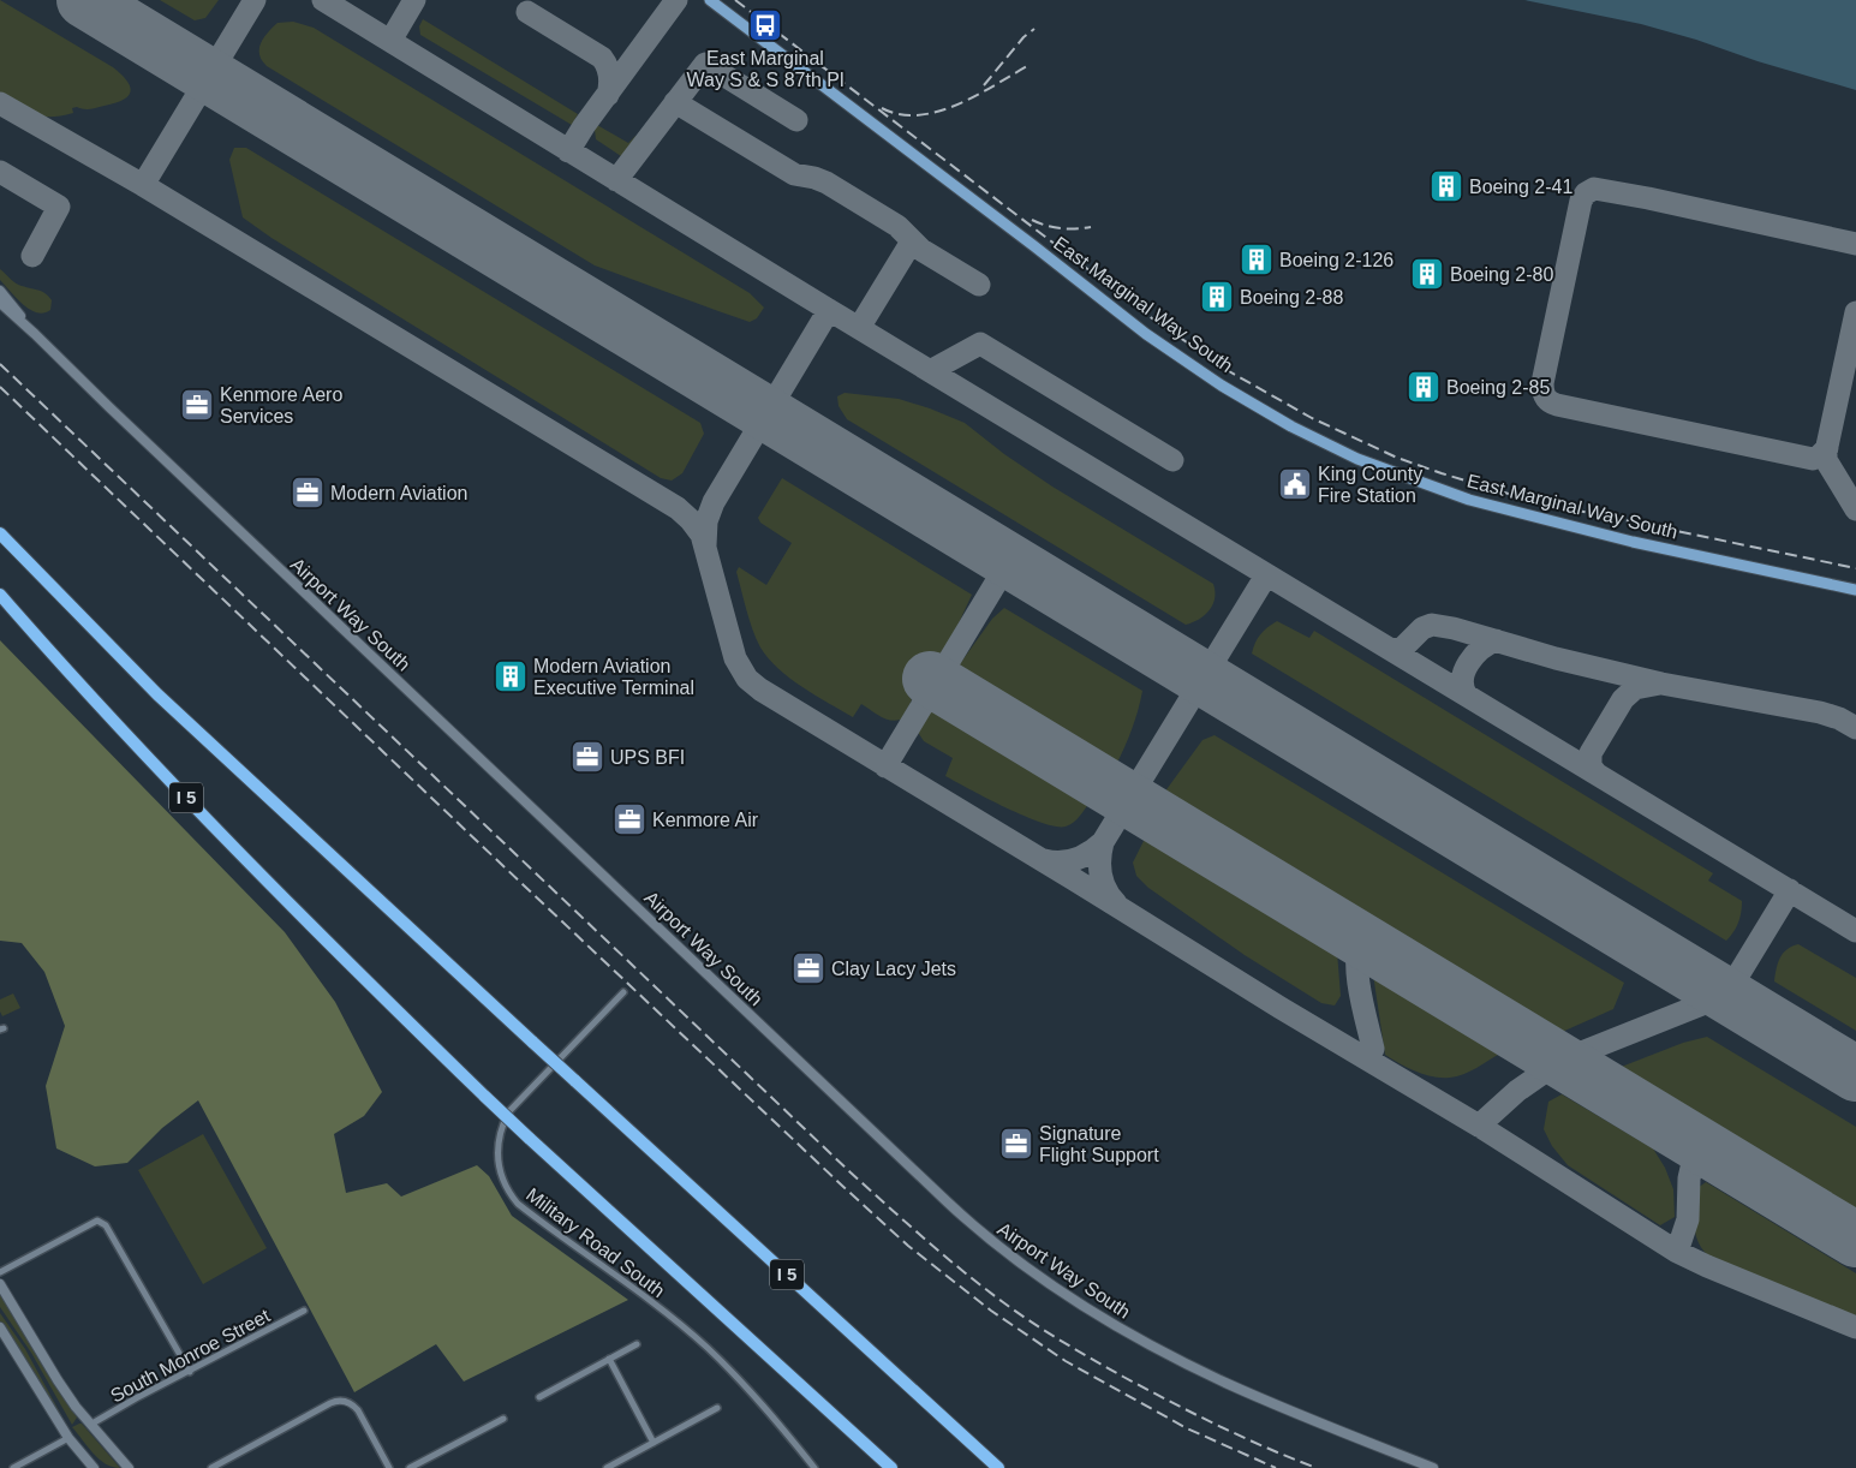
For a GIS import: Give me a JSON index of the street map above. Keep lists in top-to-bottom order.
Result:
{
  "streets": {
    "highway": ["I 5"],
    "main road": ["East Marginal Way South", "Airport Way South"],
    "street": ["Military Road South", "South Monroe Street"]
  },
  "places": {
    "bus stop": ["East Marginal Way S & S 87th Pl"],
    "building": [
      "Boeing 2-41",
      "Boeing 2-126",
      "Boeing 2-80",
      "Boeing 2-88",
      "Boeing 2-85",
      "Modern Aviation Executive Terminal"
    ],
    "office": [
      "Kenmore Aero Services",
      "Modern Aviation",
      "UPS BFI",
      "Kenmore Air",
      "Clay Lacy Jets",
      "Signature Flight Support"
    ],
    "public building": ["King County Fire Station"]
  }
}
